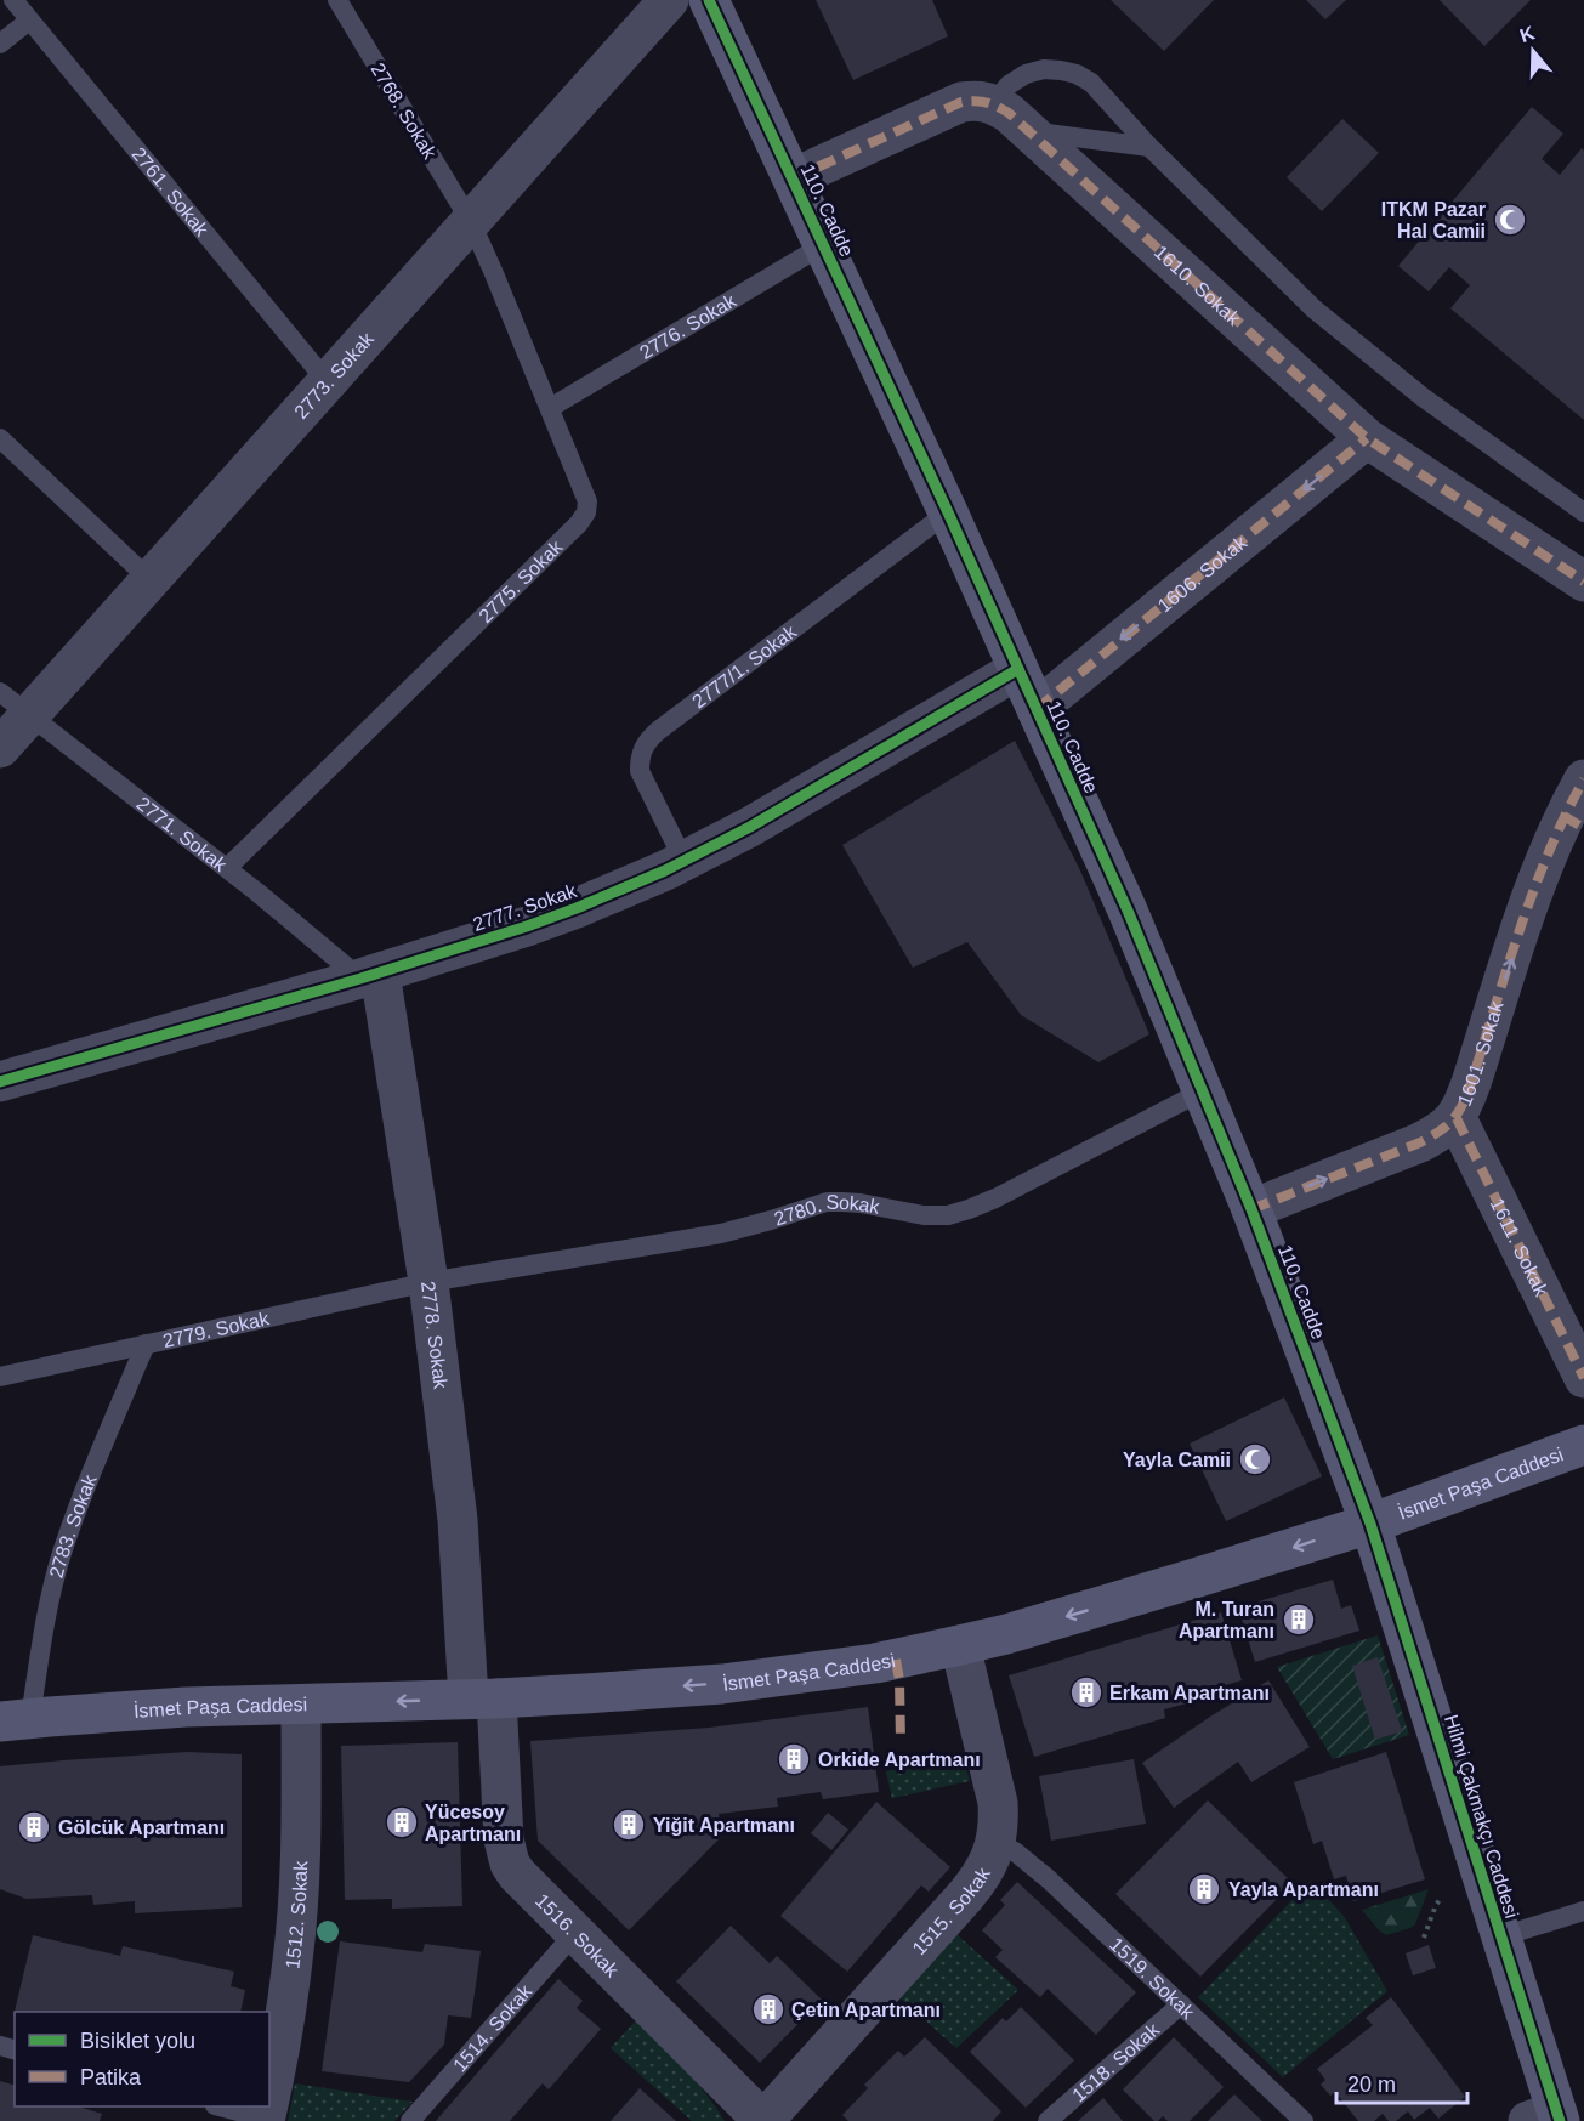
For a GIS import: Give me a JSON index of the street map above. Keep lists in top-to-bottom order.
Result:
{
  "streets": {
    "street": [
      "110. Cadde",
      "1610. Sokak",
      "2773. Sokak",
      "1606. Sokak",
      "2777. Sokak",
      "1601. Sokak",
      "1611. Sokak",
      "2778. Sokak",
      "İsmet Paşa Caddesi",
      "Hilmi Çakmakçı Caddesi",
      "1515. Sokak",
      "1512. Sokak",
      "1516. Sokak"
    ],
    "lane": [
      "2768. Sokak",
      "2761. Sokak",
      "2776. Sokak",
      "2775. Sokak",
      "2777/1. Sokak",
      "2771. Sokak",
      "2780. Sokak",
      "2779. Sokak",
      "2783. Sokak",
      "1519. Sokak",
      "1514. Sokak",
      "1518. Sokak"
    ]
  },
  "crossings": [
    ["2768. Sokak", "2773. Sokak"],
    ["2768. Sokak", "2775. Sokak"],
    ["2761. Sokak", "2773. Sokak"],
    ["110. Cadde", "2776. Sokak"],
    ["110. Cadde", "1606. Sokak"],
    ["110. Cadde", "2777/1. Sokak"],
    ["110. Cadde", "2777. Sokak"],
    ["110. Cadde", "1601. Sokak"],
    ["110. Cadde", "2780. Sokak"],
    ["110. Cadde", "İsmet Paşa Caddesi"],
    ["110. Cadde", "Hilmi Çakmakçı Caddesi"],
    ["1610. Sokak", "1606. Sokak"],
    ["2776. Sokak", "2775. Sokak"],
    ["2773. Sokak", "2775. Sokak"],
    ["2773. Sokak", "2771. Sokak"],
    ["2775. Sokak", "2771. Sokak"],
    ["2777/1. Sokak", "2777. Sokak"],
    ["2771. Sokak", "2777. Sokak"],
    ["2771. Sokak", "2778. Sokak"],
    ["2777. Sokak", "2778. Sokak"],
    ["1601. Sokak", "1611. Sokak"],
    ["2780. Sokak", "2779. Sokak"],
    ["2780. Sokak", "2778. Sokak"],
    ["2779. Sokak", "2778. Sokak"],
    ["2779. Sokak", "2783. Sokak"],
    ["2778. Sokak", "İsmet Paşa Caddesi"],
    ["2778. Sokak", "1516. Sokak"],
    ["İsmet Paşa Caddesi", "2783. Sokak"],
    ["İsmet Paşa Caddesi", "Hilmi Çakmakçı Caddesi"],
    ["İsmet Paşa Caddesi", "1515. Sokak"],
    ["İsmet Paşa Caddesi", "1512. Sokak"],
    ["İsmet Paşa Caddesi", "1516. Sokak"],
    ["1515. Sokak", "1516. Sokak"],
    ["1515. Sokak", "1519. Sokak"],
    ["1516. Sokak", "1514. Sokak"],
    ["1519. Sokak", "1518. Sokak"]
  ],
  "one_way": ["1606. Sokak", "1601. Sokak", "İsmet Paşa Caddesi"],
  "places": {
    "mosque": ["ITKM Pazar Hal Camii", "Yayla Camii"],
    "building": [
      "M. Turan Apartmanı",
      "Erkam Apartmanı",
      "Orkide Apartmanı",
      "Yücesoy Apartmanı",
      "Yiğit Apartmanı",
      "Gölcük Apartmanı",
      "Yayla Apartmanı",
      "Çetin Apartmanı"
    ]
  },
  "legend": ["Bisiklet yolu", "Patika"],
  "scale_bar": "20 m",
  "north": "top"
}
